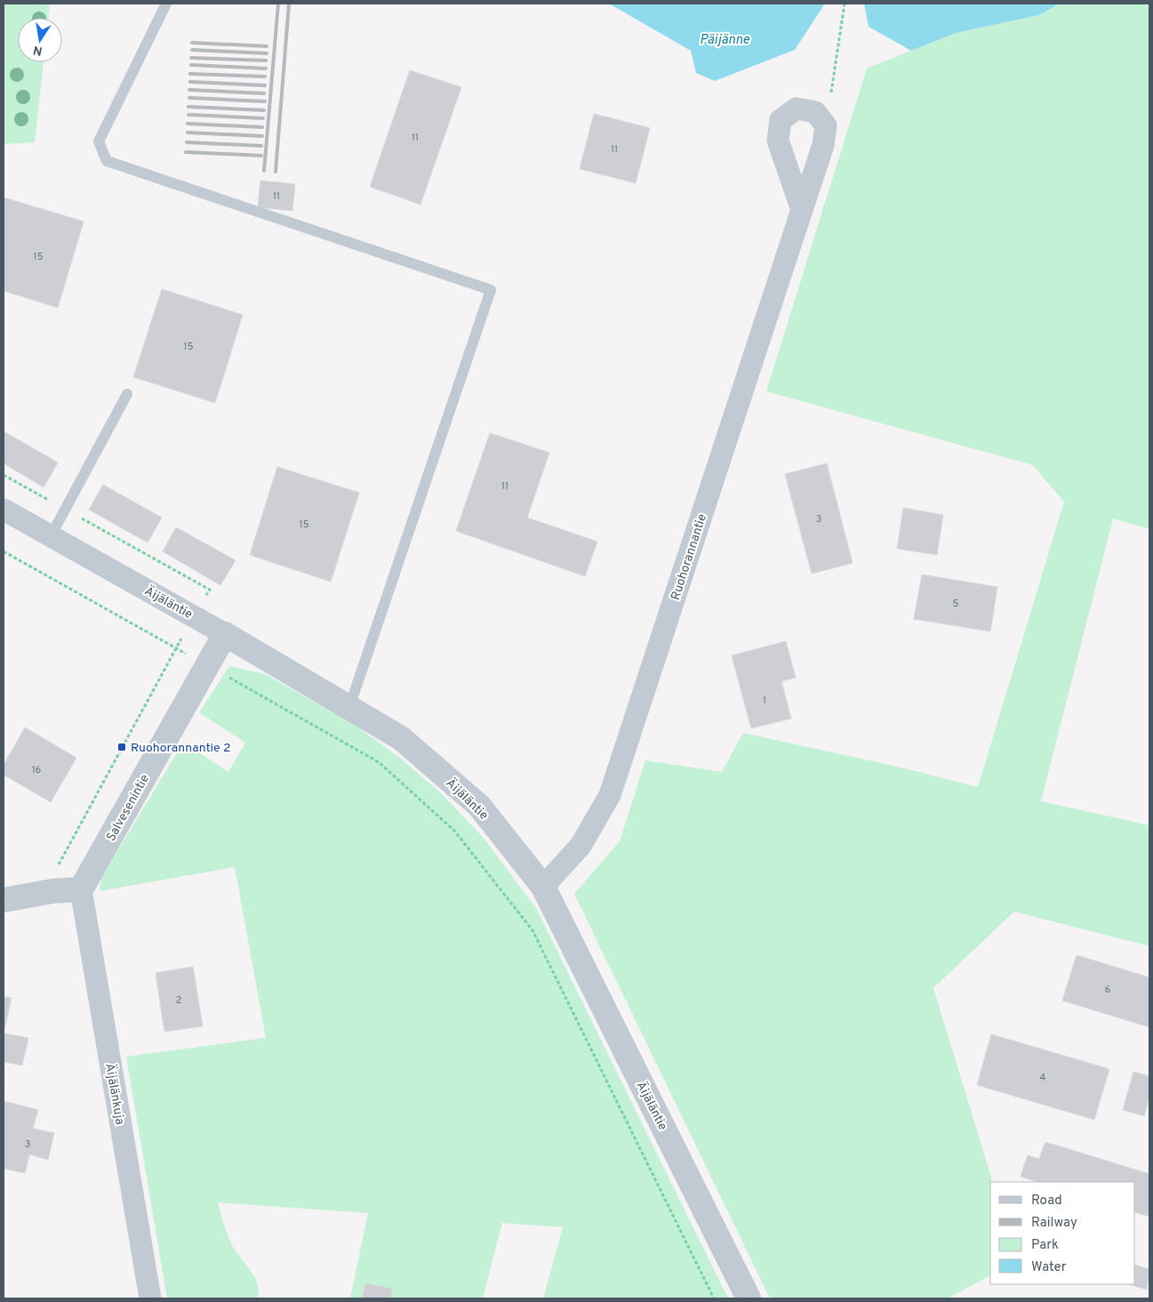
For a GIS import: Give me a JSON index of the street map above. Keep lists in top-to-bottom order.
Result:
{
  "streets": {
    "street": [
      "Ruohorannantie",
      "Äijäläntie",
      "Salvesenintie",
      "Äijälänkuja"
    ]
  },
  "crossings": [
    ["Ruohorannantie", "Äijäläntie"],
    ["Äijäläntie", "Salvesenintie"],
    ["Salvesenintie", "Äijälänkuja"]
  ],
  "water": ["Päijänne"],
  "places": {
    "transit": ["Ruohorannantie 2"]
  },
  "house_numbers": [
    "11",
    "11",
    "11",
    "15",
    "15",
    "11",
    "3",
    "15",
    "5",
    "1",
    "16",
    "6",
    "2",
    "4",
    "3"
  ],
  "legend": [
    "Road",
    "Railway",
    "Park",
    "Water"
  ],
  "north": "bottom"
}
